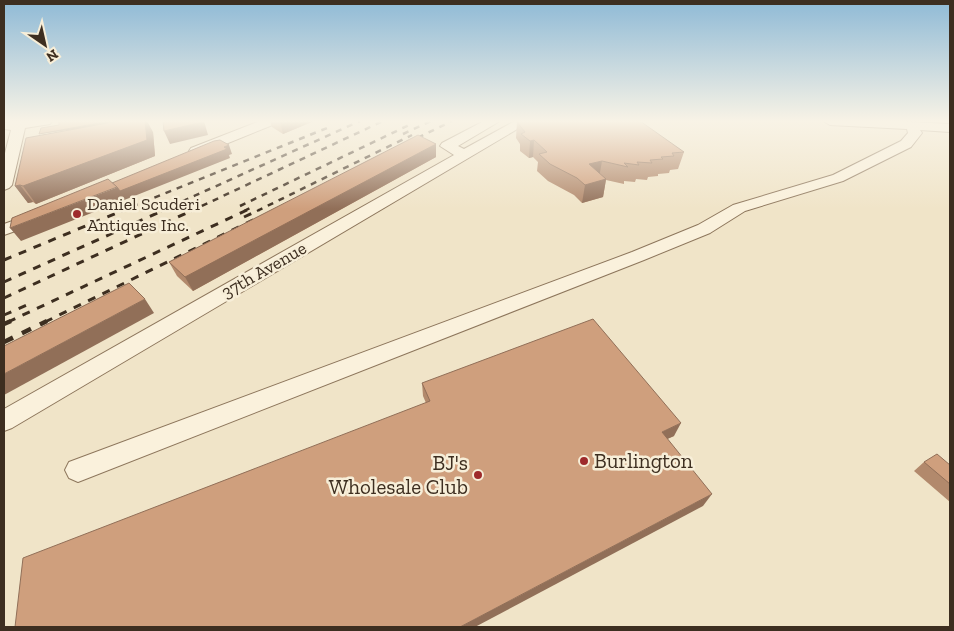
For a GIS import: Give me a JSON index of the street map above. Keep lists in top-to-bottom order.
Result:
{
  "streets": {
    "street": ["37th Avenue"]
  },
  "places": ["Daniel Scuderi Antiques Inc.", "Burlington", "BJ's Wholesale Club"],
  "north": "bottom right"
}
